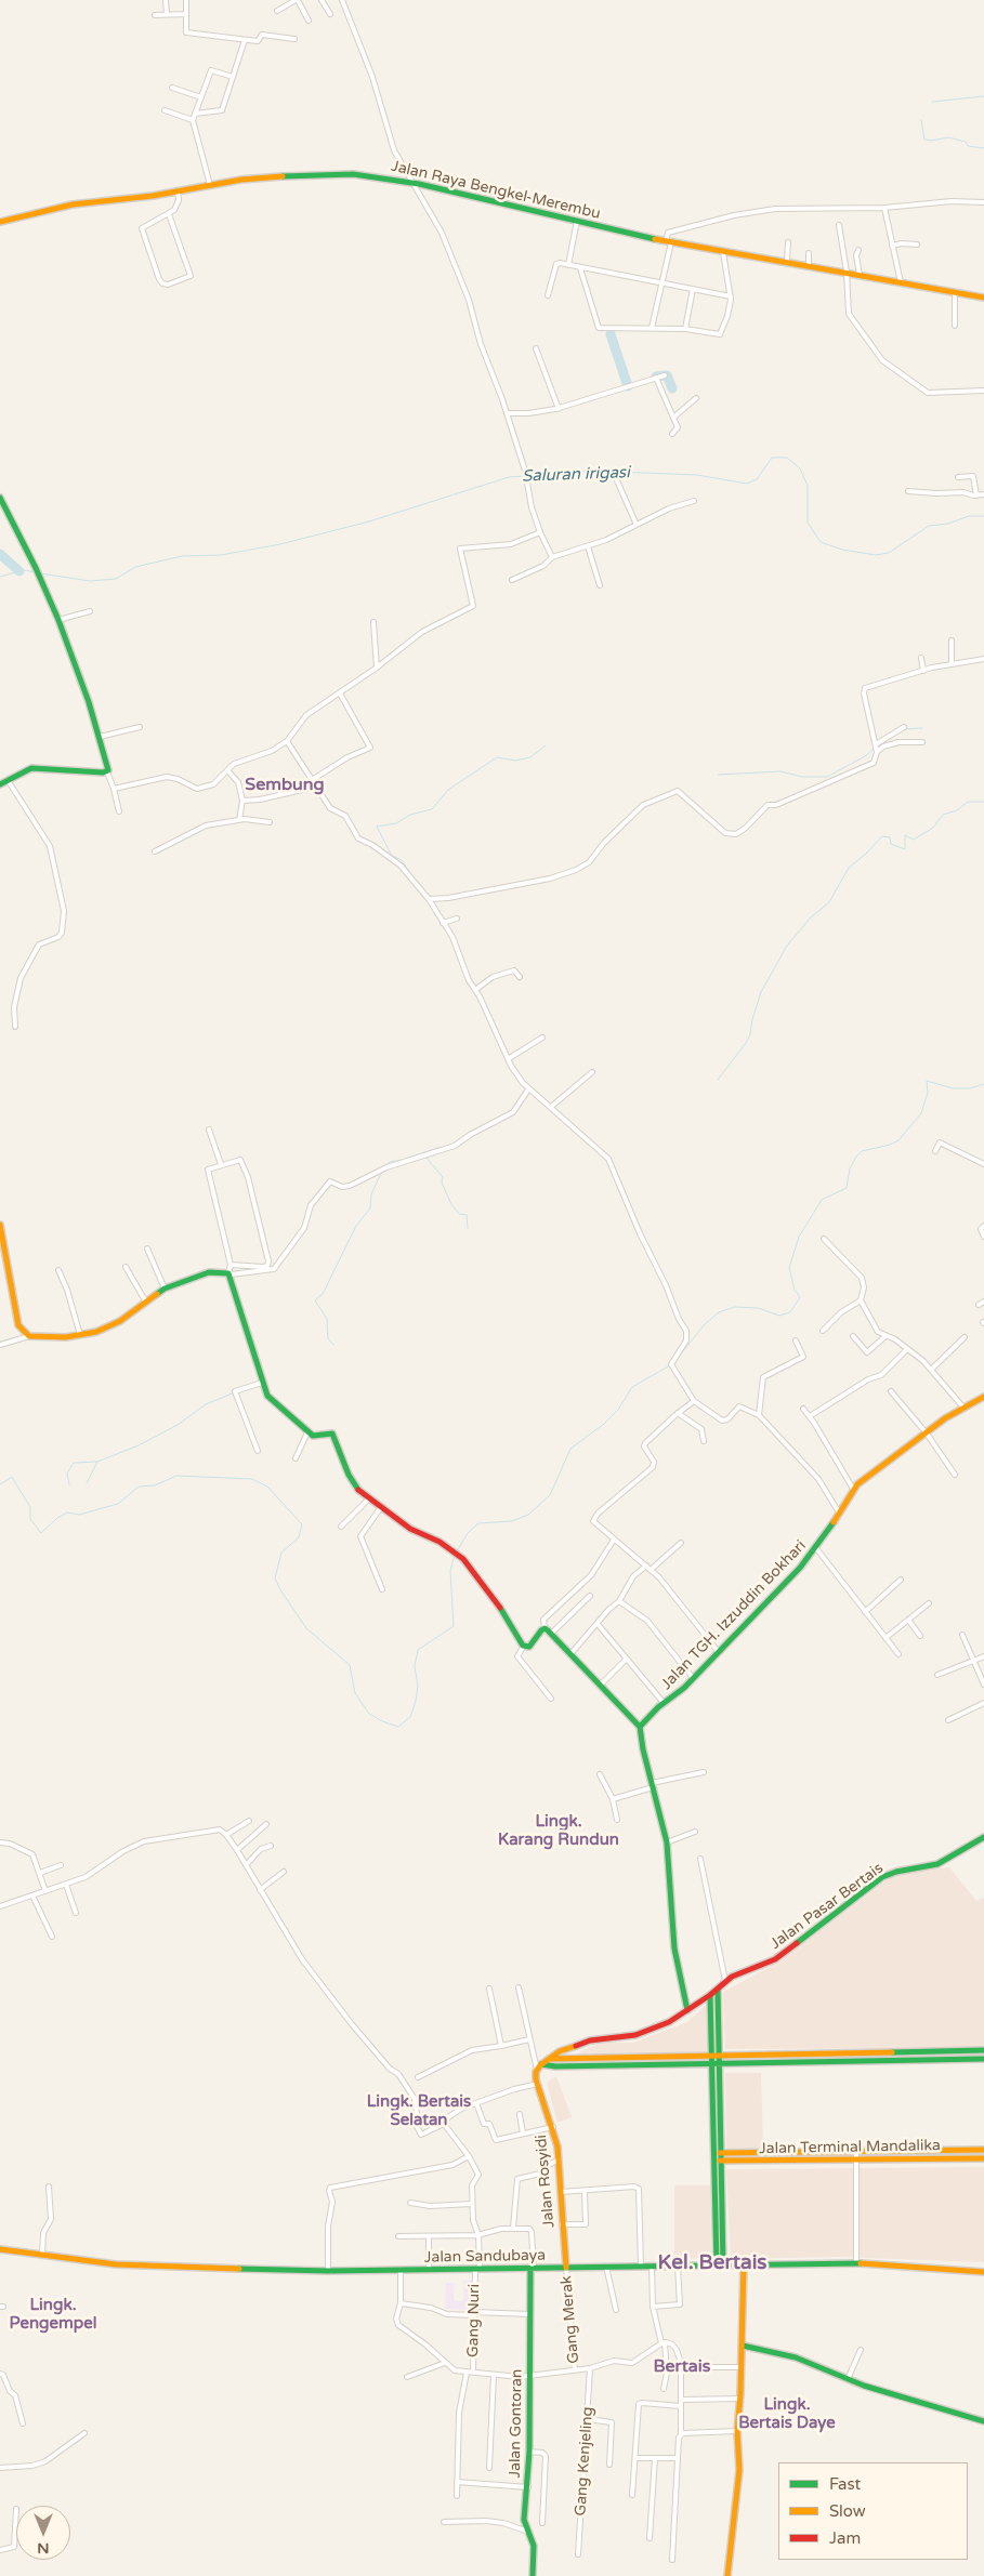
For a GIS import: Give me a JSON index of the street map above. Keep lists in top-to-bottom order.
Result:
{
  "streets": {
    "main road": [
      "Jalan Raya Bengkel-Merembu",
      "Jalan TGH. Izzuddin Bokhari",
      "Jalan Pasar Bertais",
      "Jalan Terminal Mandalika",
      "Jalan Rosyidi",
      "Jalan Sandubaya",
      "Jalan Gontoran"
    ],
    "street": ["Gang Merak", "Gang Nuri", "Gang Kenjeling"]
  },
  "crossings": [
    ["Jalan Rosyidi", "Jalan Sandubaya"],
    ["Jalan Rosyidi", "Gang Merak"],
    ["Jalan Sandubaya", "Gang Merak"],
    ["Jalan Sandubaya", "Gang Nuri"],
    ["Jalan Sandubaya", "Jalan Gontoran"]
  ],
  "districts": [
    "Sembung",
    "Lingk. Karang Rundun",
    "Lingk. Bertais Selatan",
    "Kel. Bertais",
    "Lingk. Pengempel",
    "Bertais",
    "Lingk. Bertais Daye"
  ],
  "water": ["Saluran irigasi"],
  "legend": ["Fast", "Slow", "Jam"],
  "north": "bottom"
}
